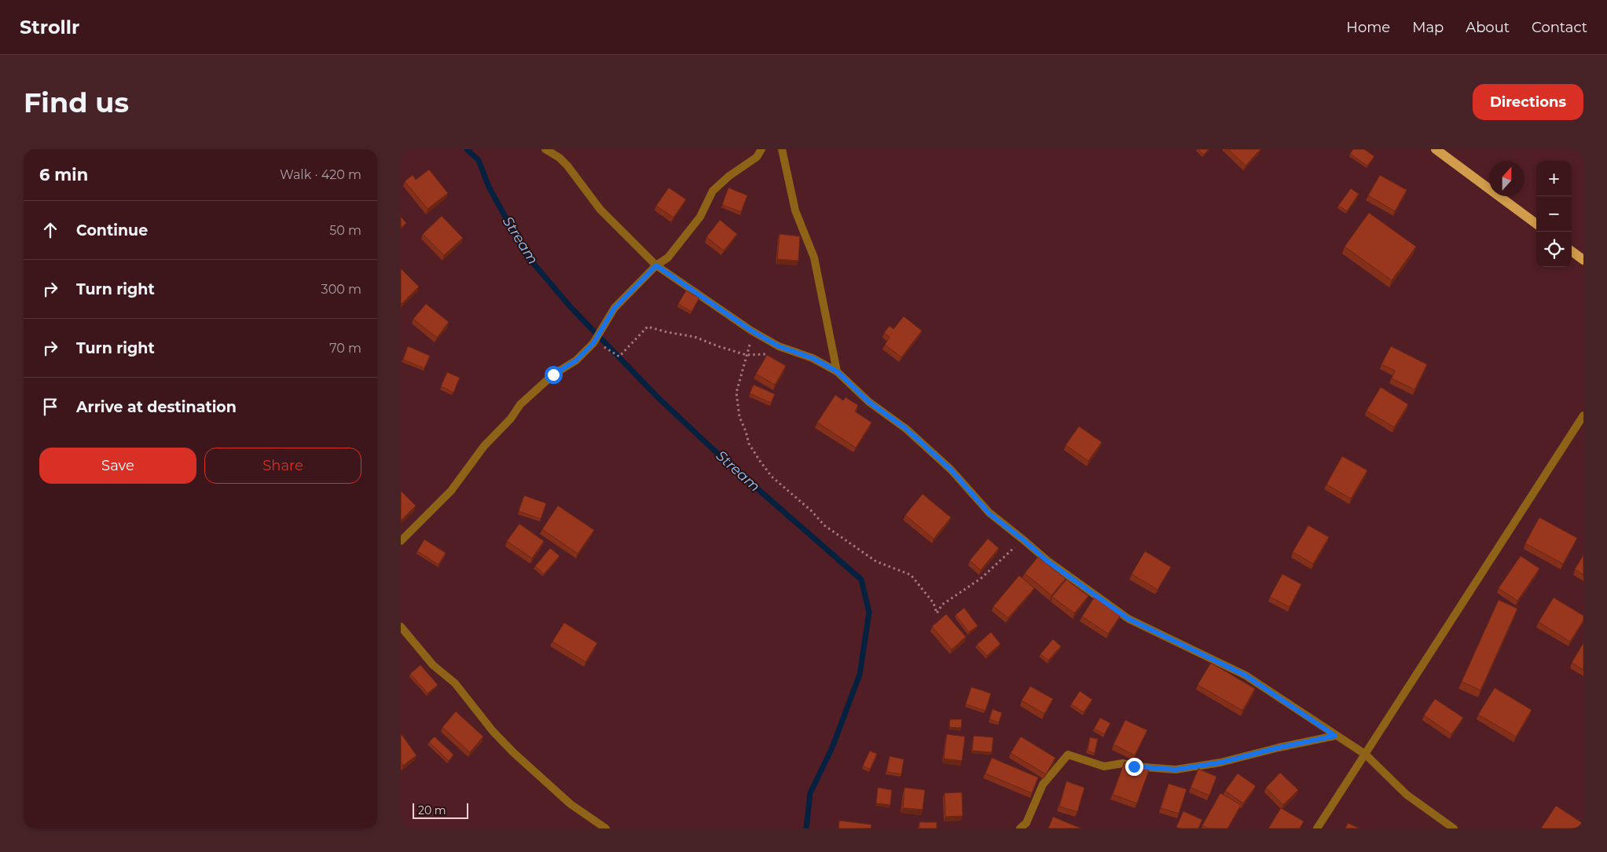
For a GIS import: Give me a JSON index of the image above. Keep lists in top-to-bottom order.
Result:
{
  "water": ["Stream"],
  "scale_bar": "20 m",
  "north": "top",
  "page": {
    "header": "Strollr",
    "nav": [
      "Home",
      "Map",
      "About",
      "Contact"
    ],
    "buttons": [
      "Directions",
      ["Save", "Share"]
    ],
    "title": "Find us",
    "heading": ["6 min", "Walk · 420 m"],
    "map_buttons": ["+", "−"],
    "list": [
      ["Continue", "50 m"],
      ["Turn right", "300 m"],
      ["Turn right", "70 m"],
      "Arrive at destination"
    ],
    "scale": "20 m"
  }
}
